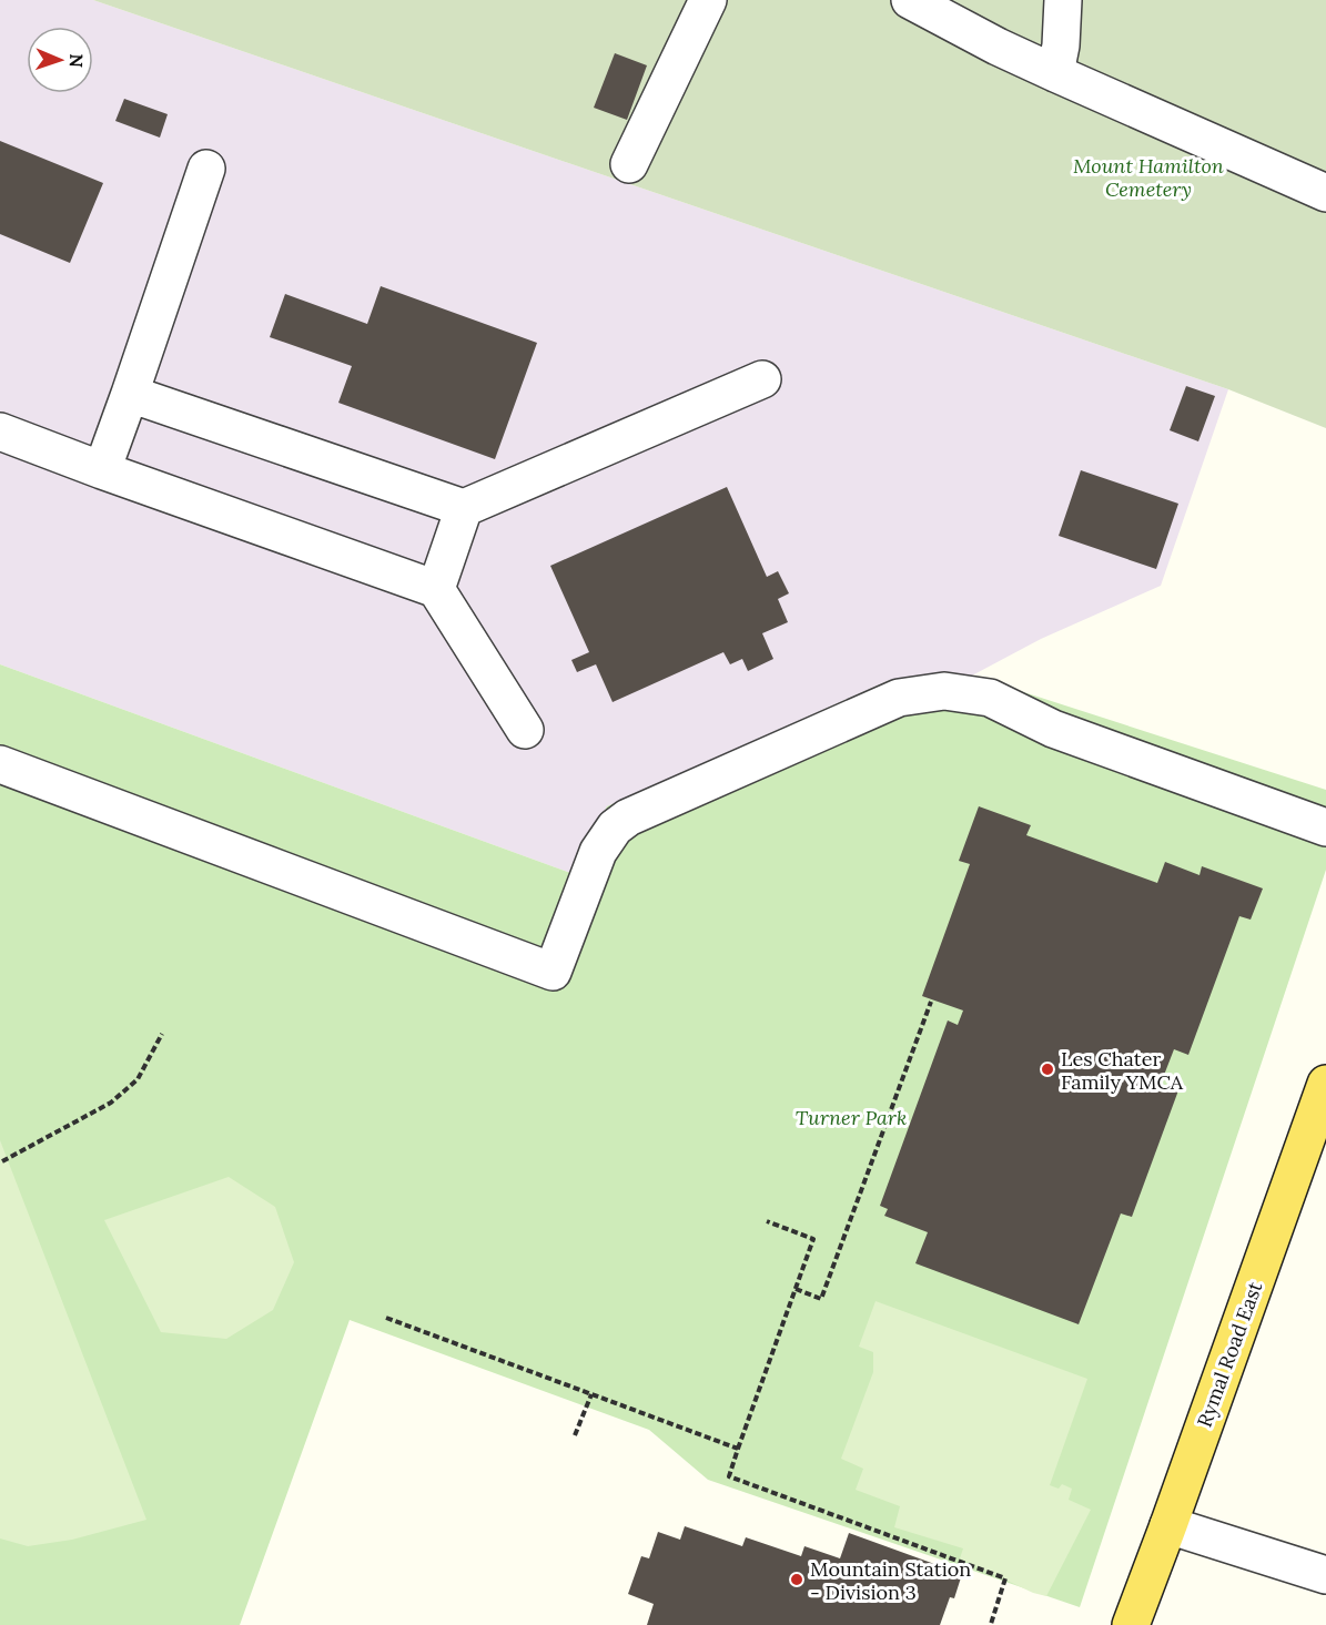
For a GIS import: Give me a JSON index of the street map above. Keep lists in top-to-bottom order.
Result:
{
  "streets": {
    "main road": ["Rymal Road East"]
  },
  "parks": ["Mount Hamilton Cemetery", "Turner Park"],
  "places": ["Les Chater Family YMCA", "Mountain Station - Division 3"],
  "north": "right"
}
